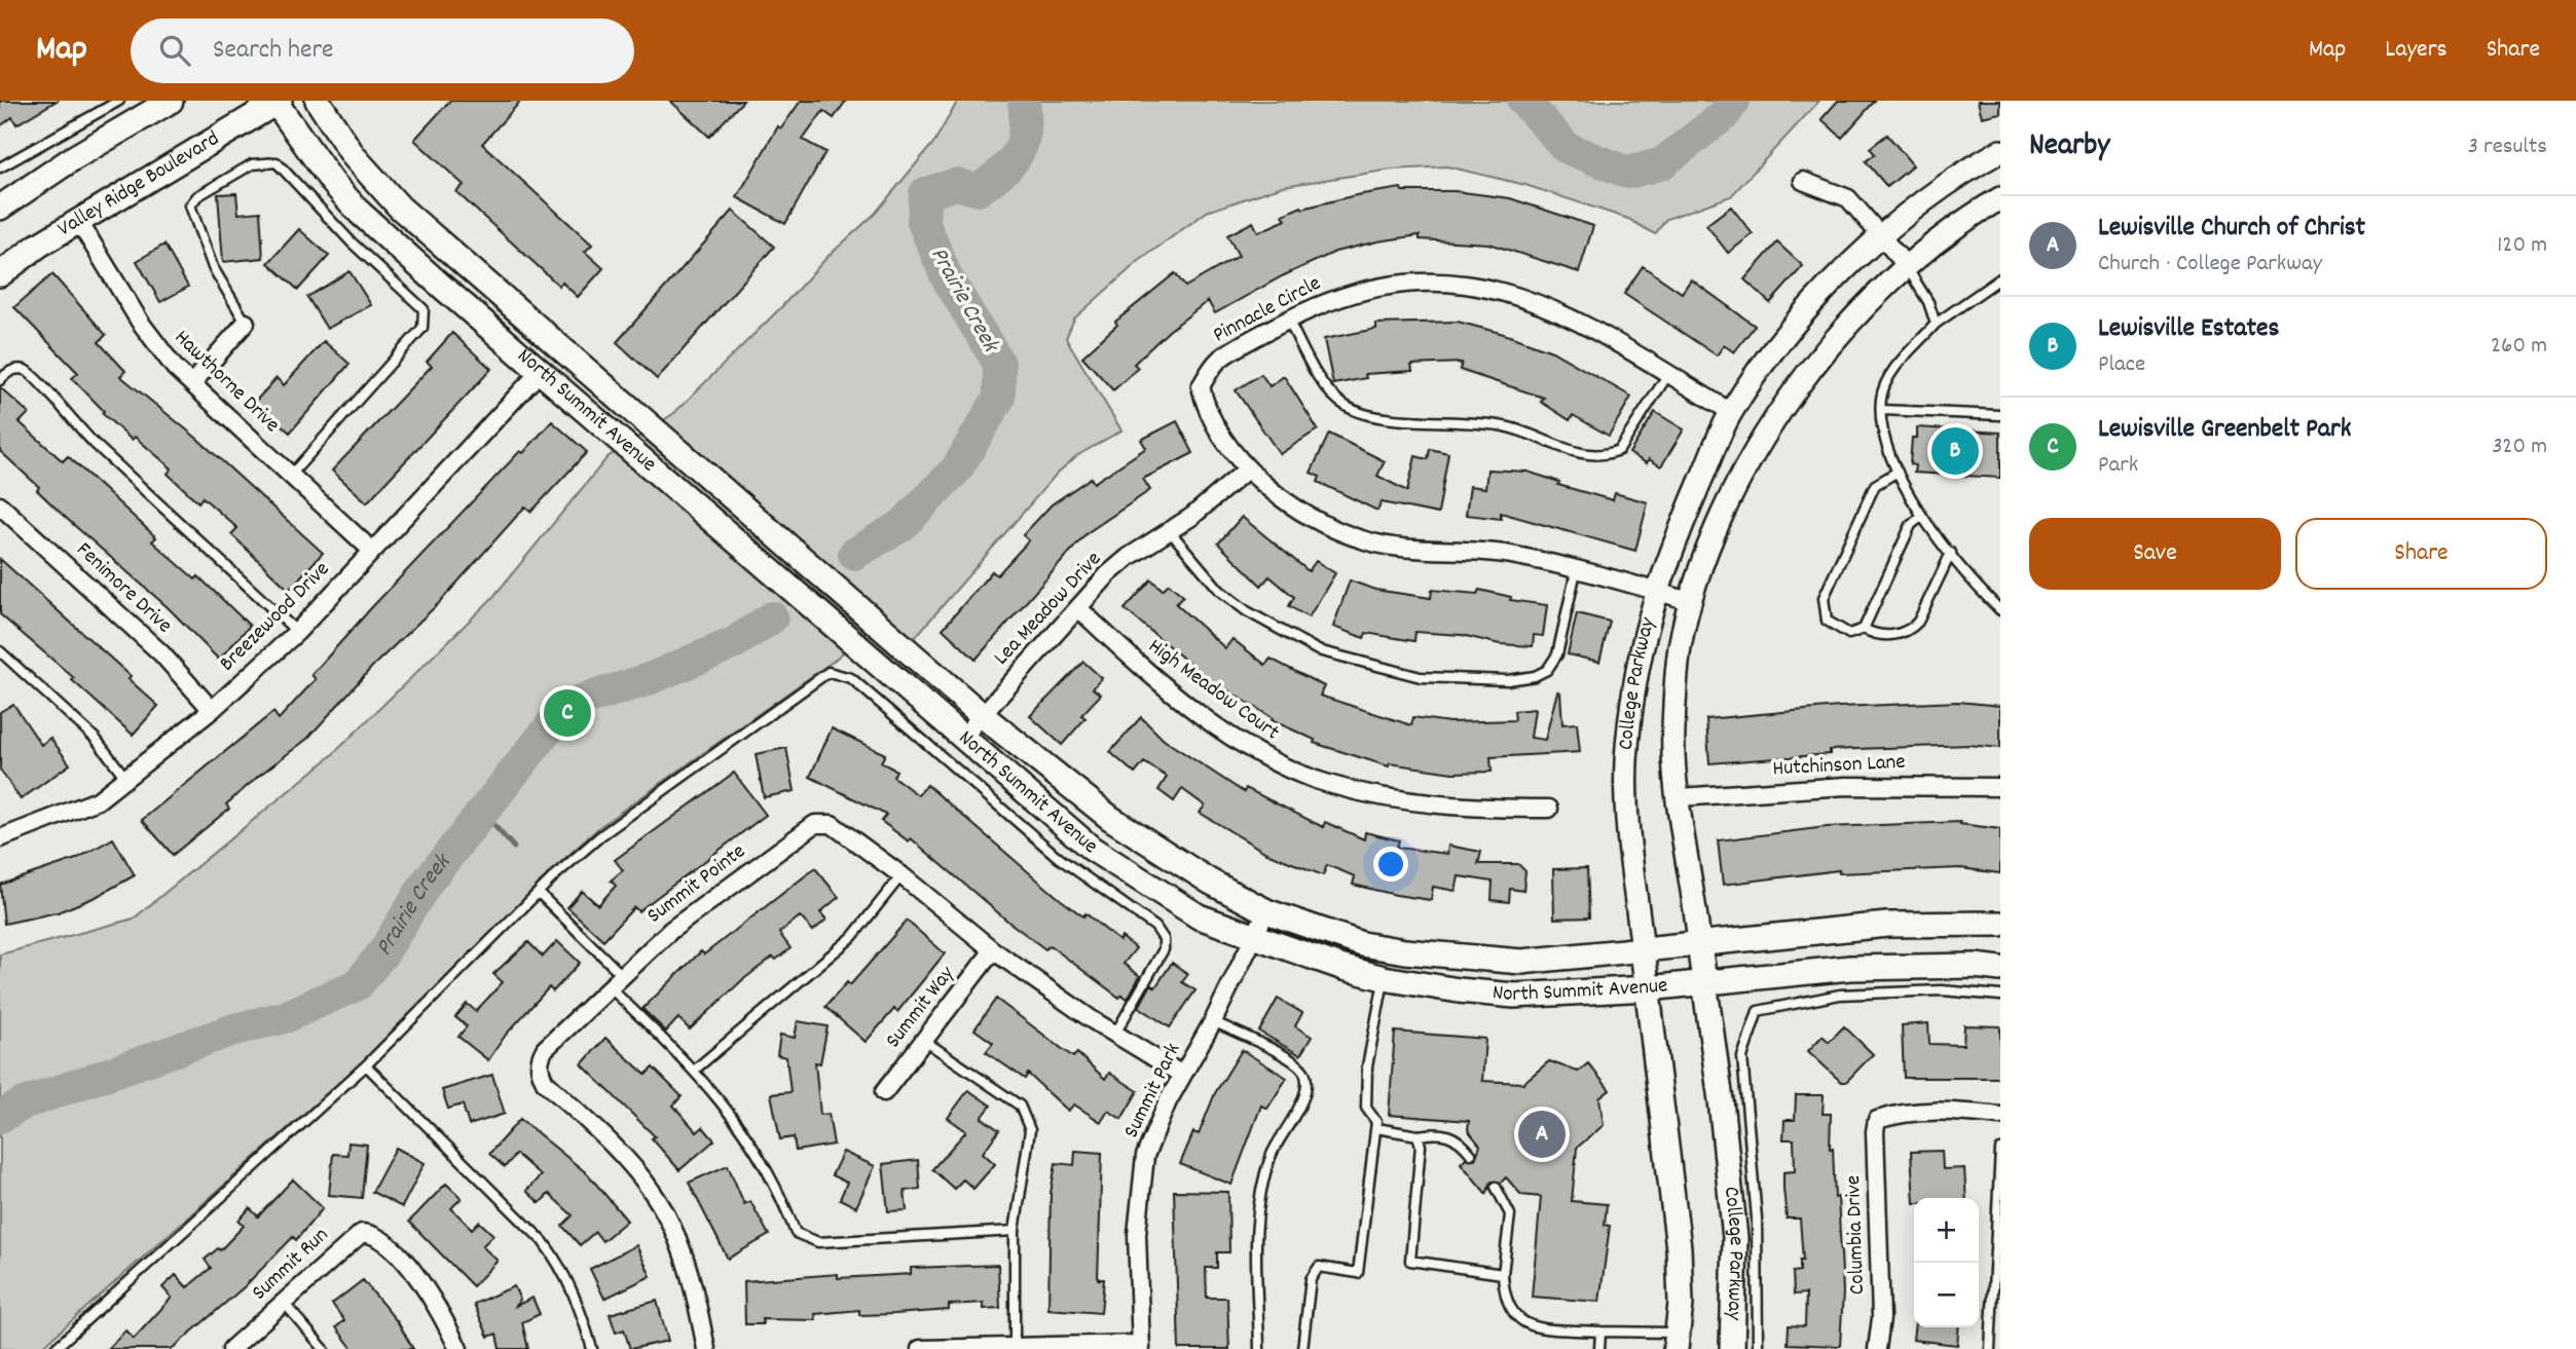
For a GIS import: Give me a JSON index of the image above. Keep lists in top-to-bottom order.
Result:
{
  "streets": {
    "main road": ["Valley Ridge Boulevard", "North Summit Avenue", "College Parkway"],
    "street": [
      "Pinnacle Circle",
      "Hawthorne Drive",
      "Fenimore Drive",
      "Lea Meadow Drive",
      "Breezewood Drive",
      "High Meadow Court",
      "Hutchinson Lane",
      "Summit Pointe",
      "Summit Way",
      "Summit Park",
      "Columbia Drive",
      "Summit Run"
    ]
  },
  "crossings": [
    ["Valley Ridge Boulevard", "Hawthorne Drive"],
    ["Valley Ridge Boulevard", "North Summit Avenue"],
    ["Pinnacle Circle", "Lea Meadow Drive"],
    ["Pinnacle Circle", "College Parkway"],
    ["Hawthorne Drive", "Breezewood Drive"],
    ["North Summit Avenue", "Lea Meadow Drive"],
    ["North Summit Avenue", "Breezewood Drive"],
    ["North Summit Avenue", "College Parkway"],
    ["North Summit Avenue", "Summit Park"],
    ["Fenimore Drive", "Breezewood Drive"],
    ["Lea Meadow Drive", "High Meadow Court"],
    ["College Parkway", "Hutchinson Lane"],
    ["Summit Pointe", "Summit Way"],
    ["Summit Pointe", "Summit Park"]
  ],
  "water": ["Prairie Creek"],
  "page": {
    "header": "Map",
    "search": "Search here",
    "nav": ["Map", "Layers", "Share"],
    "heading": ["Nearby", "3 results"],
    "list": [
      {
        "mark": "A",
        "name": "Lewisville Church of Christ",
        "note": "Church · College Parkway",
        "value": "120 m"
      },
      {
        "mark": "B",
        "name": "Lewisville Estates",
        "note": "Place",
        "value": "260 m"
      },
      {
        "mark": "C",
        "name": "Lewisville Greenbelt Park",
        "note": "Park",
        "value": "320 m"
      }
    ],
    "pins": ["B", "C", "A"],
    "buttons": ["Save", "Share"],
    "map_buttons": ["+", "−"]
  }
}
